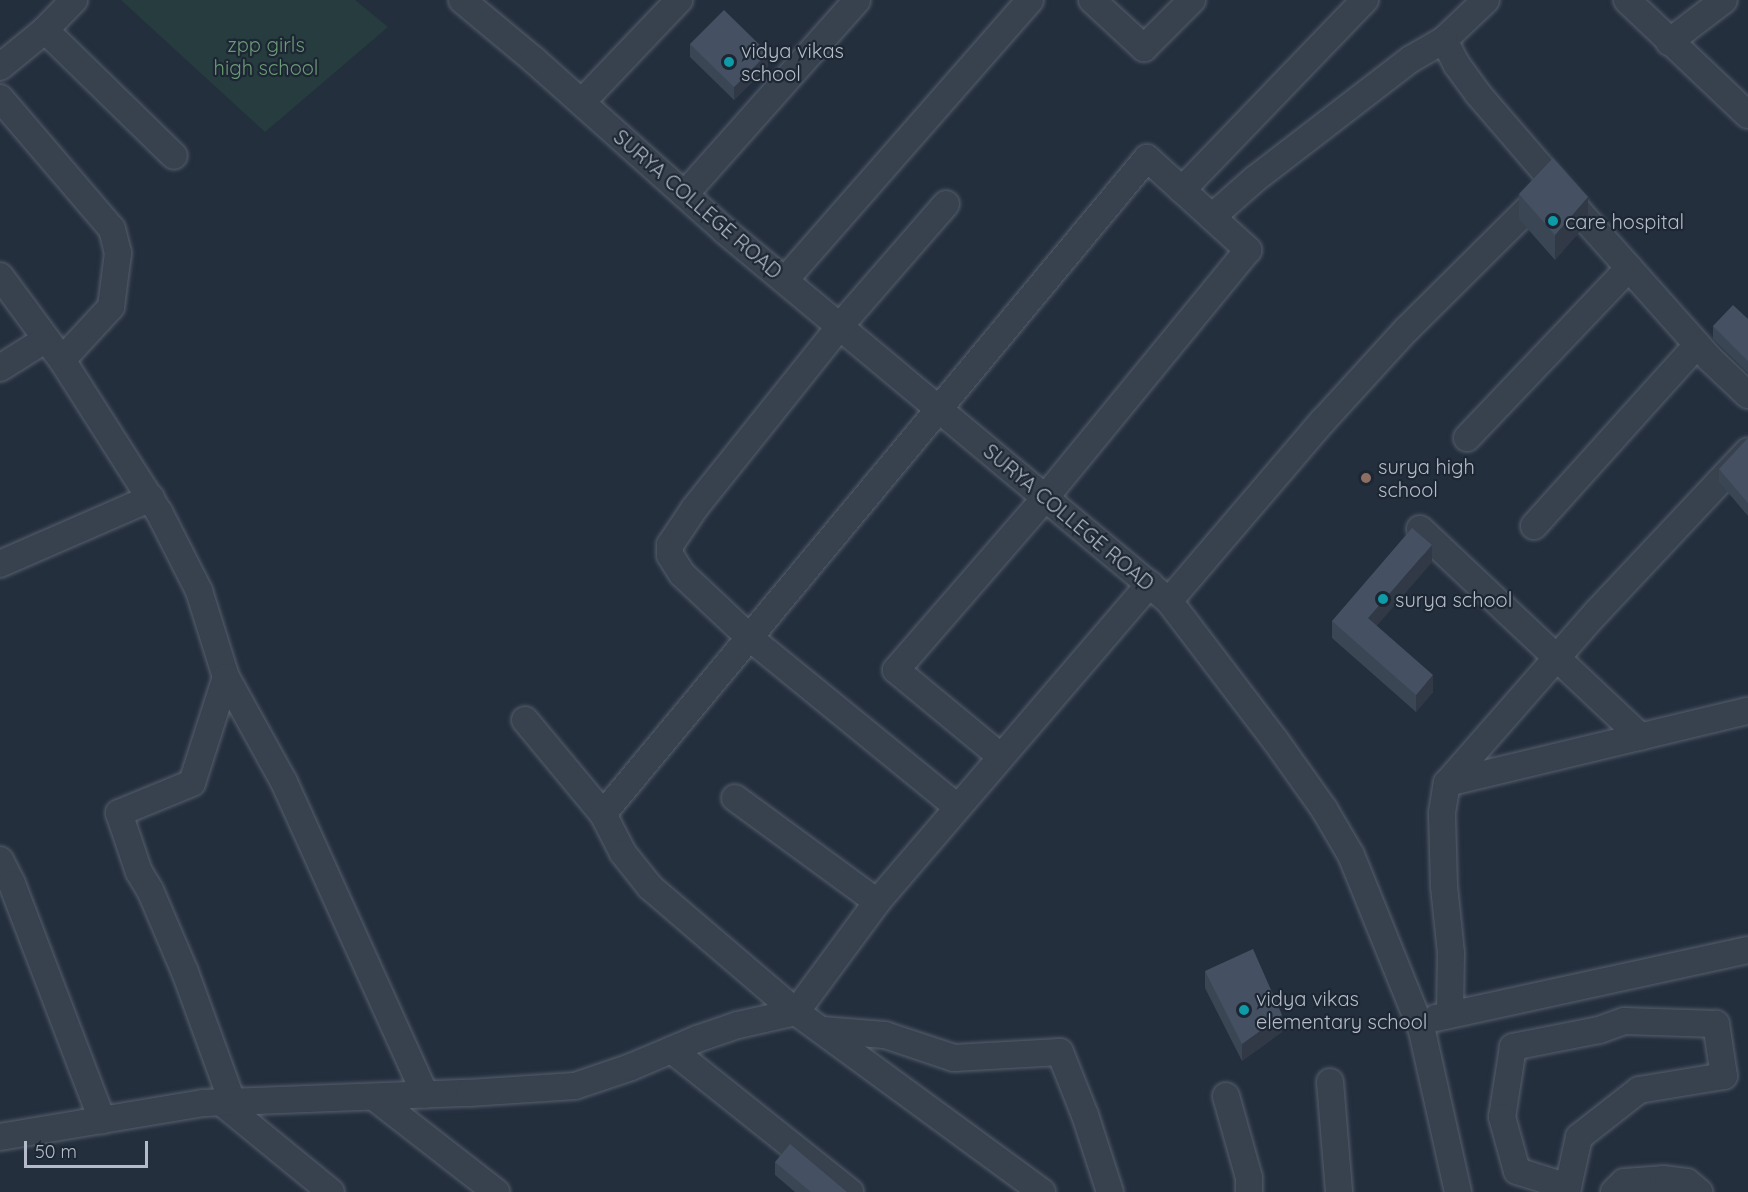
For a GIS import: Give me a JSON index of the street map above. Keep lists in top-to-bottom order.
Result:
{
  "streets": {
    "street": ["SURYA COLLEGE ROAD"]
  },
  "parks": ["zpp girls high school"],
  "places": [
    "vidya vikas school",
    "care hospital",
    "surya high school",
    "surya school",
    "vidya vikas elementary school"
  ],
  "scale_bar": "50 m"
}
